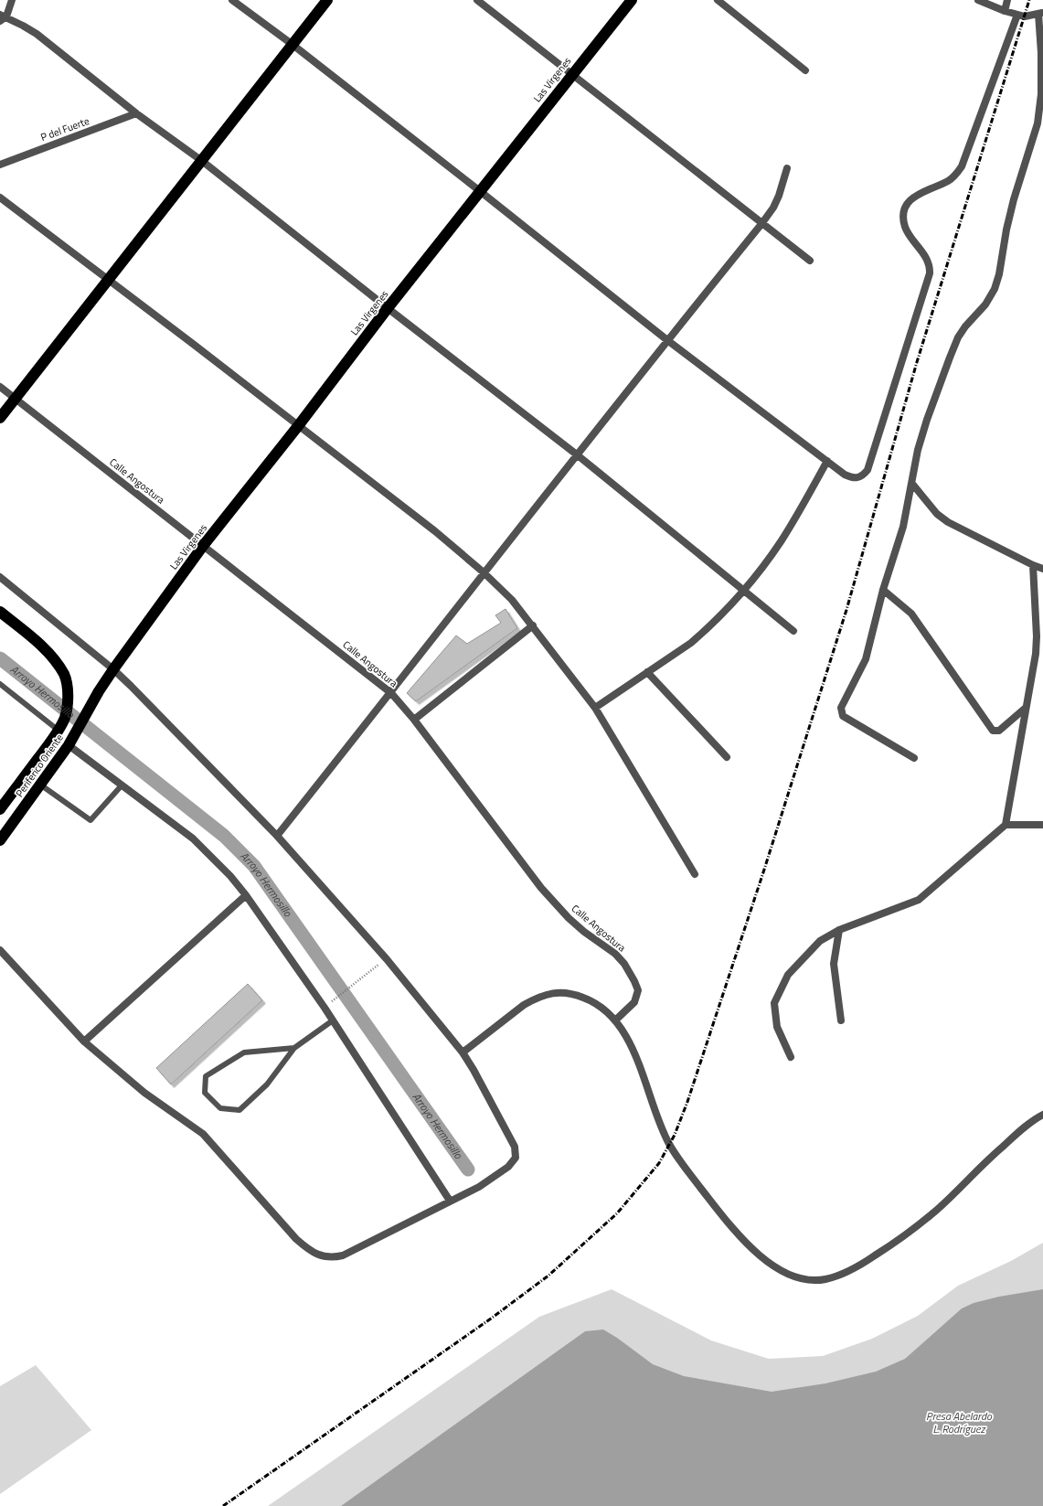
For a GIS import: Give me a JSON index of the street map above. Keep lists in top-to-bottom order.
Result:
{
  "streets": {
    "highway": ["Las Virgenes", "Periferico Oriente"],
    "street": ["P del Fuerte", "Calle Angostura"]
  },
  "crossings": [
    ["Las Virgenes", "Calle Angostura"],
    ["Las Virgenes", "Periferico Oriente"]
  ],
  "water": ["Arroyo Hermosillo", "Presa Abelardo L. Rodríguez"]
}
